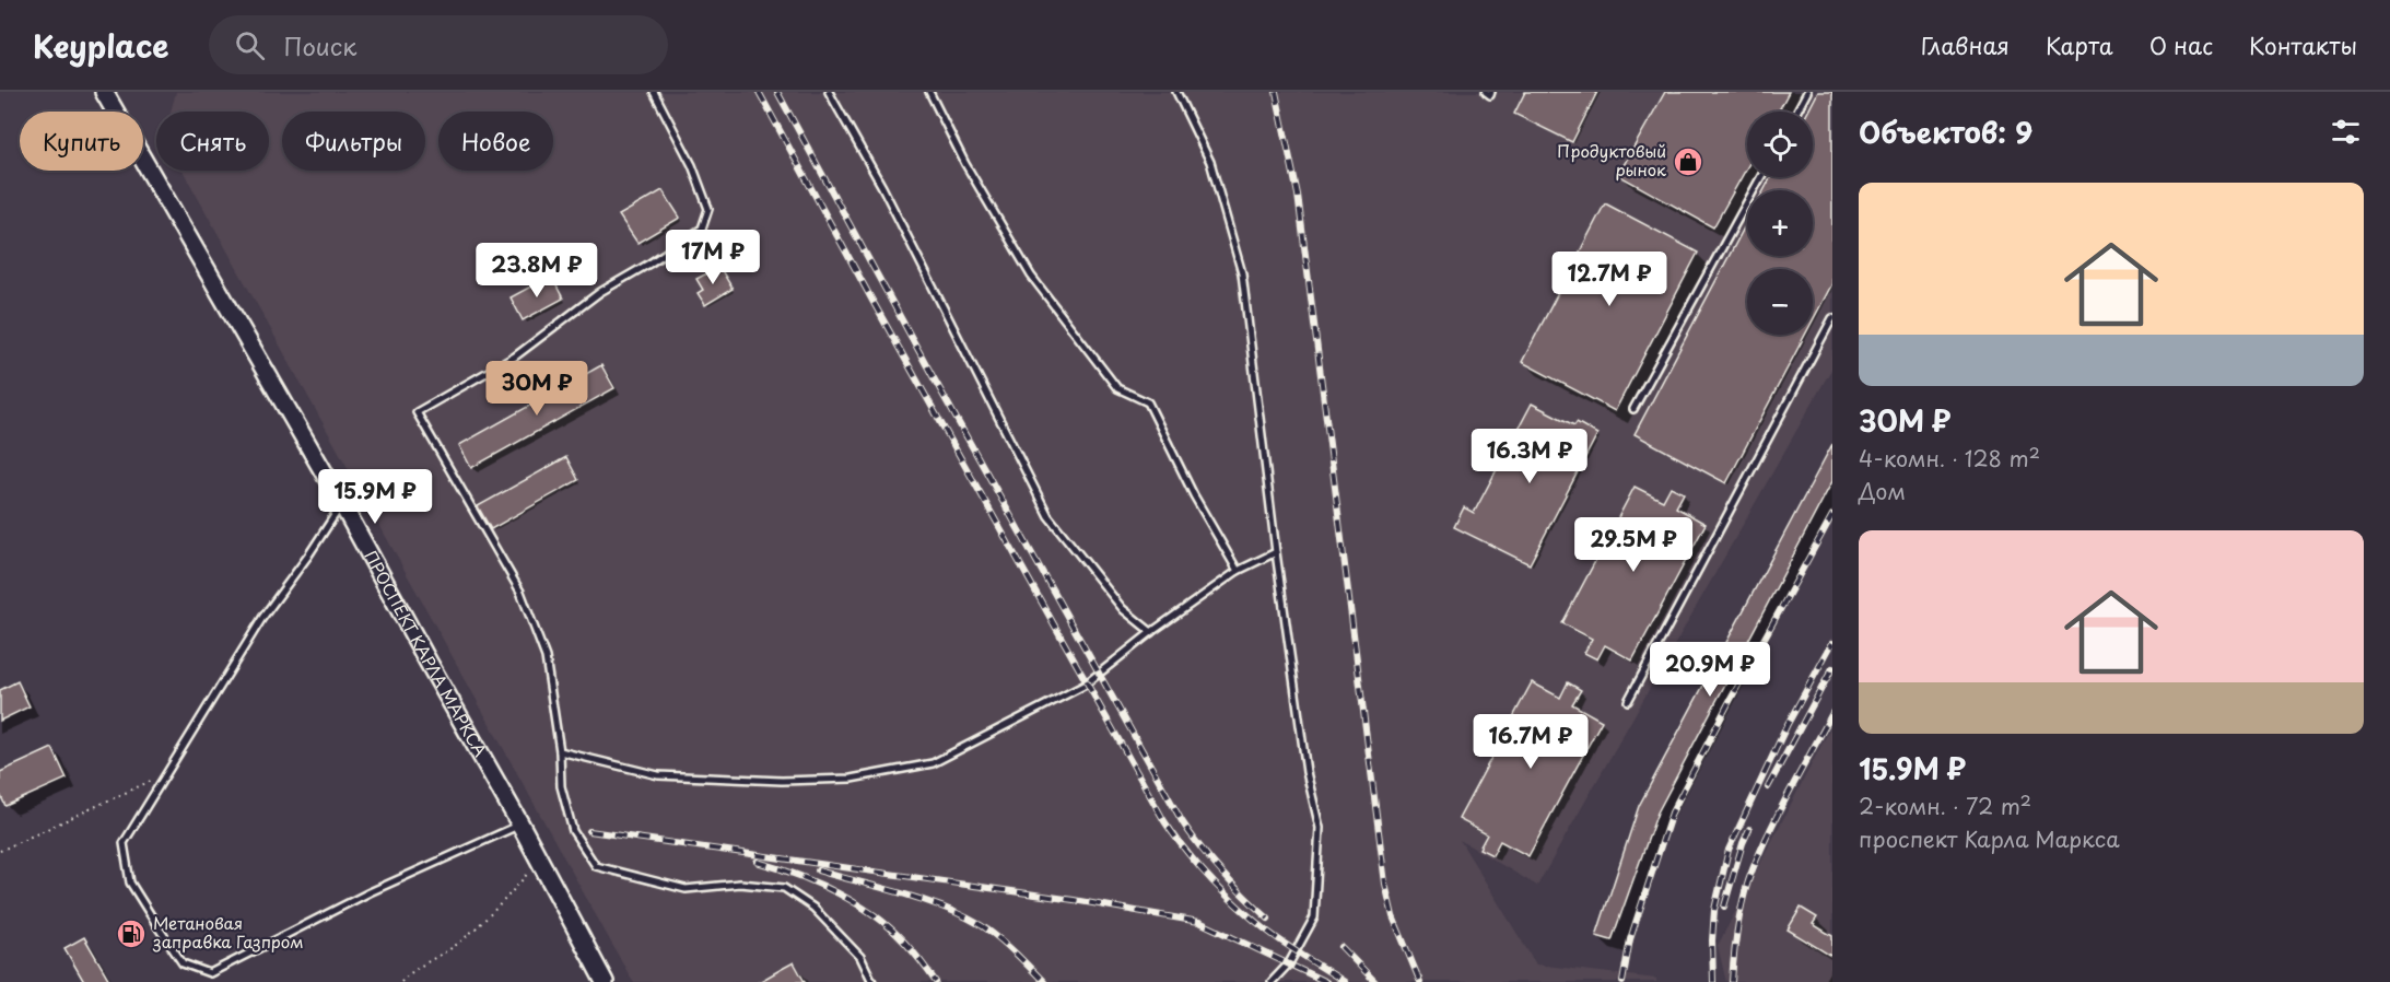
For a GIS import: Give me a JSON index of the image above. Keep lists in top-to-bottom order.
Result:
{
  "streets": {
    "main road": ["ПРОСПЕКТ КАРЛА МАРКСА"]
  },
  "places": {
    "shop": ["Продуктовый рынок"],
    "fuel station": ["Метановая заправка Газпром"]
  },
  "page": {
    "header": "Keyplace",
    "search": "Поиск",
    "nav": [
      "Главная",
      "Карта",
      "О нас",
      "Контакты"
    ],
    "heading": "Объектов: 9",
    "map_buttons": ["+", "−"],
    "chip": [
      "Купить",
      "Снять",
      "Фильтры",
      "Новое"
    ],
    "list": [
      {
        "name": "30M ₽",
        "note": "4-комн. · 128 m² · Дом"
      },
      {
        "name": "15.9M ₽",
        "note": "2-комн. · 72 m² · проспект Карла Маркса"
      }
    ],
    "price": [
      "17M ₽",
      "23.8M ₽",
      "12.7M ₽",
      "30M ₽",
      "16.3M ₽",
      "15.9M ₽",
      "29.5M ₽",
      "20.9M ₽",
      "16.7M ₽"
    ]
  }
}
